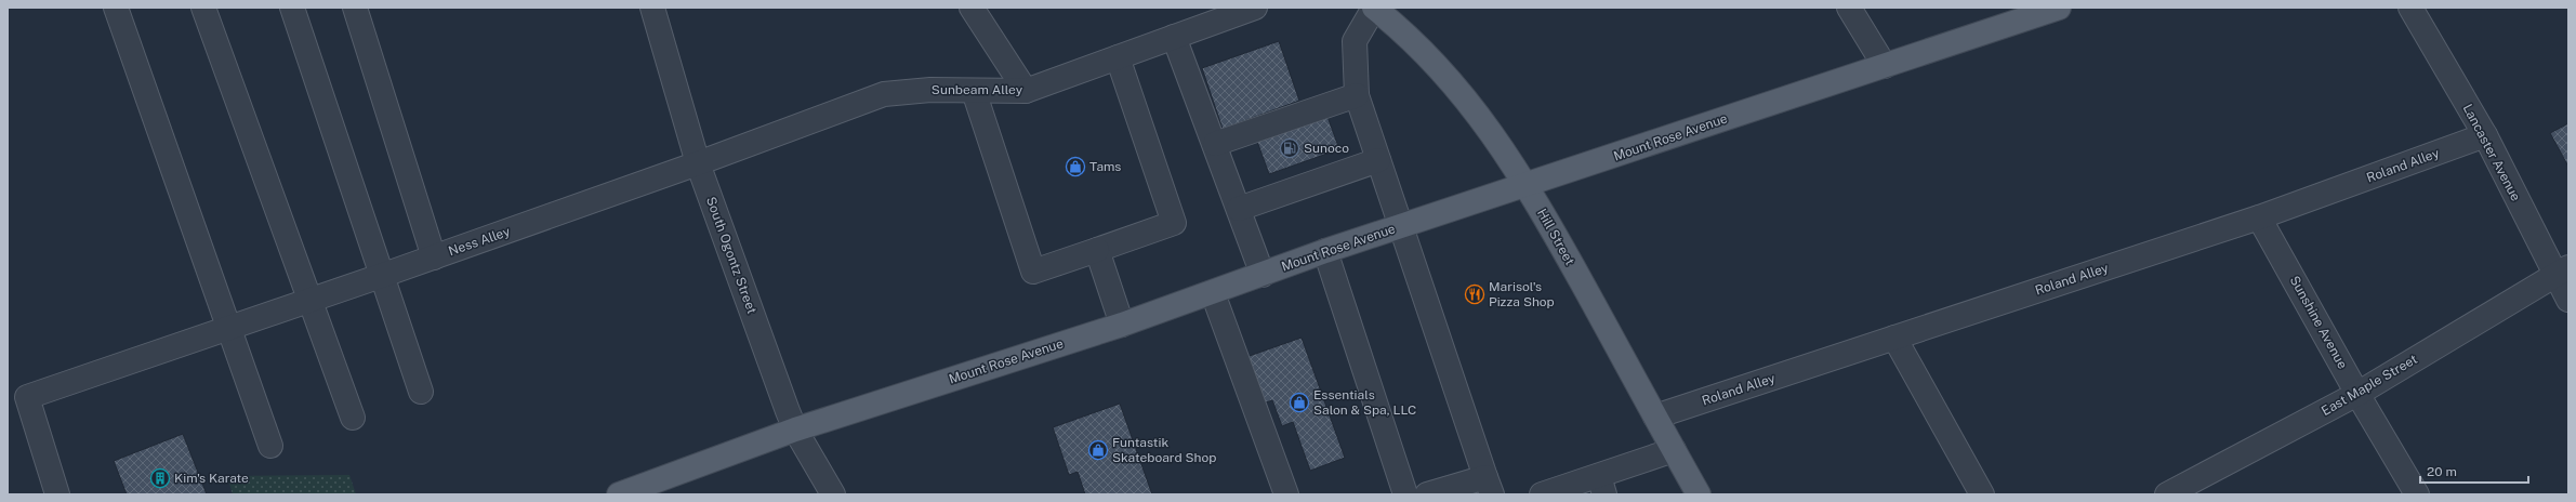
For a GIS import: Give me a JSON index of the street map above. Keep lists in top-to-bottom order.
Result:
{
  "streets": {
    "main road": ["Mount Rose Avenue", "Hill Street"],
    "street": [
      "Sunbeam Alley",
      "Lancaster Avenue",
      "Roland Alley",
      "Ness Alley",
      "South Ogontz Street",
      "Sunshine Avenue",
      "East Maple Street"
    ]
  },
  "crossings": [
    ["Sunbeam Alley", "Ness Alley"],
    ["Sunbeam Alley", "South Ogontz Street"],
    ["Mount Rose Avenue", "Hill Street"],
    ["Mount Rose Avenue", "South Ogontz Street"],
    ["Lancaster Avenue", "Roland Alley"],
    ["Lancaster Avenue", "East Maple Street"],
    ["Roland Alley", "Hill Street"],
    ["Roland Alley", "Sunshine Avenue"],
    ["Ness Alley", "South Ogontz Street"],
    ["Sunshine Avenue", "East Maple Street"]
  ],
  "places": {
    "fuel station": ["Sunoco"],
    "shop": ["Tams", "Essentials Salon & Spa, LLC", "Funtastik Skateboard Shop"],
    "restaurant": ["Marisol's Pizza Shop"],
    "building": ["Kim's Karate"]
  },
  "scale_bar": "20 m"
}
